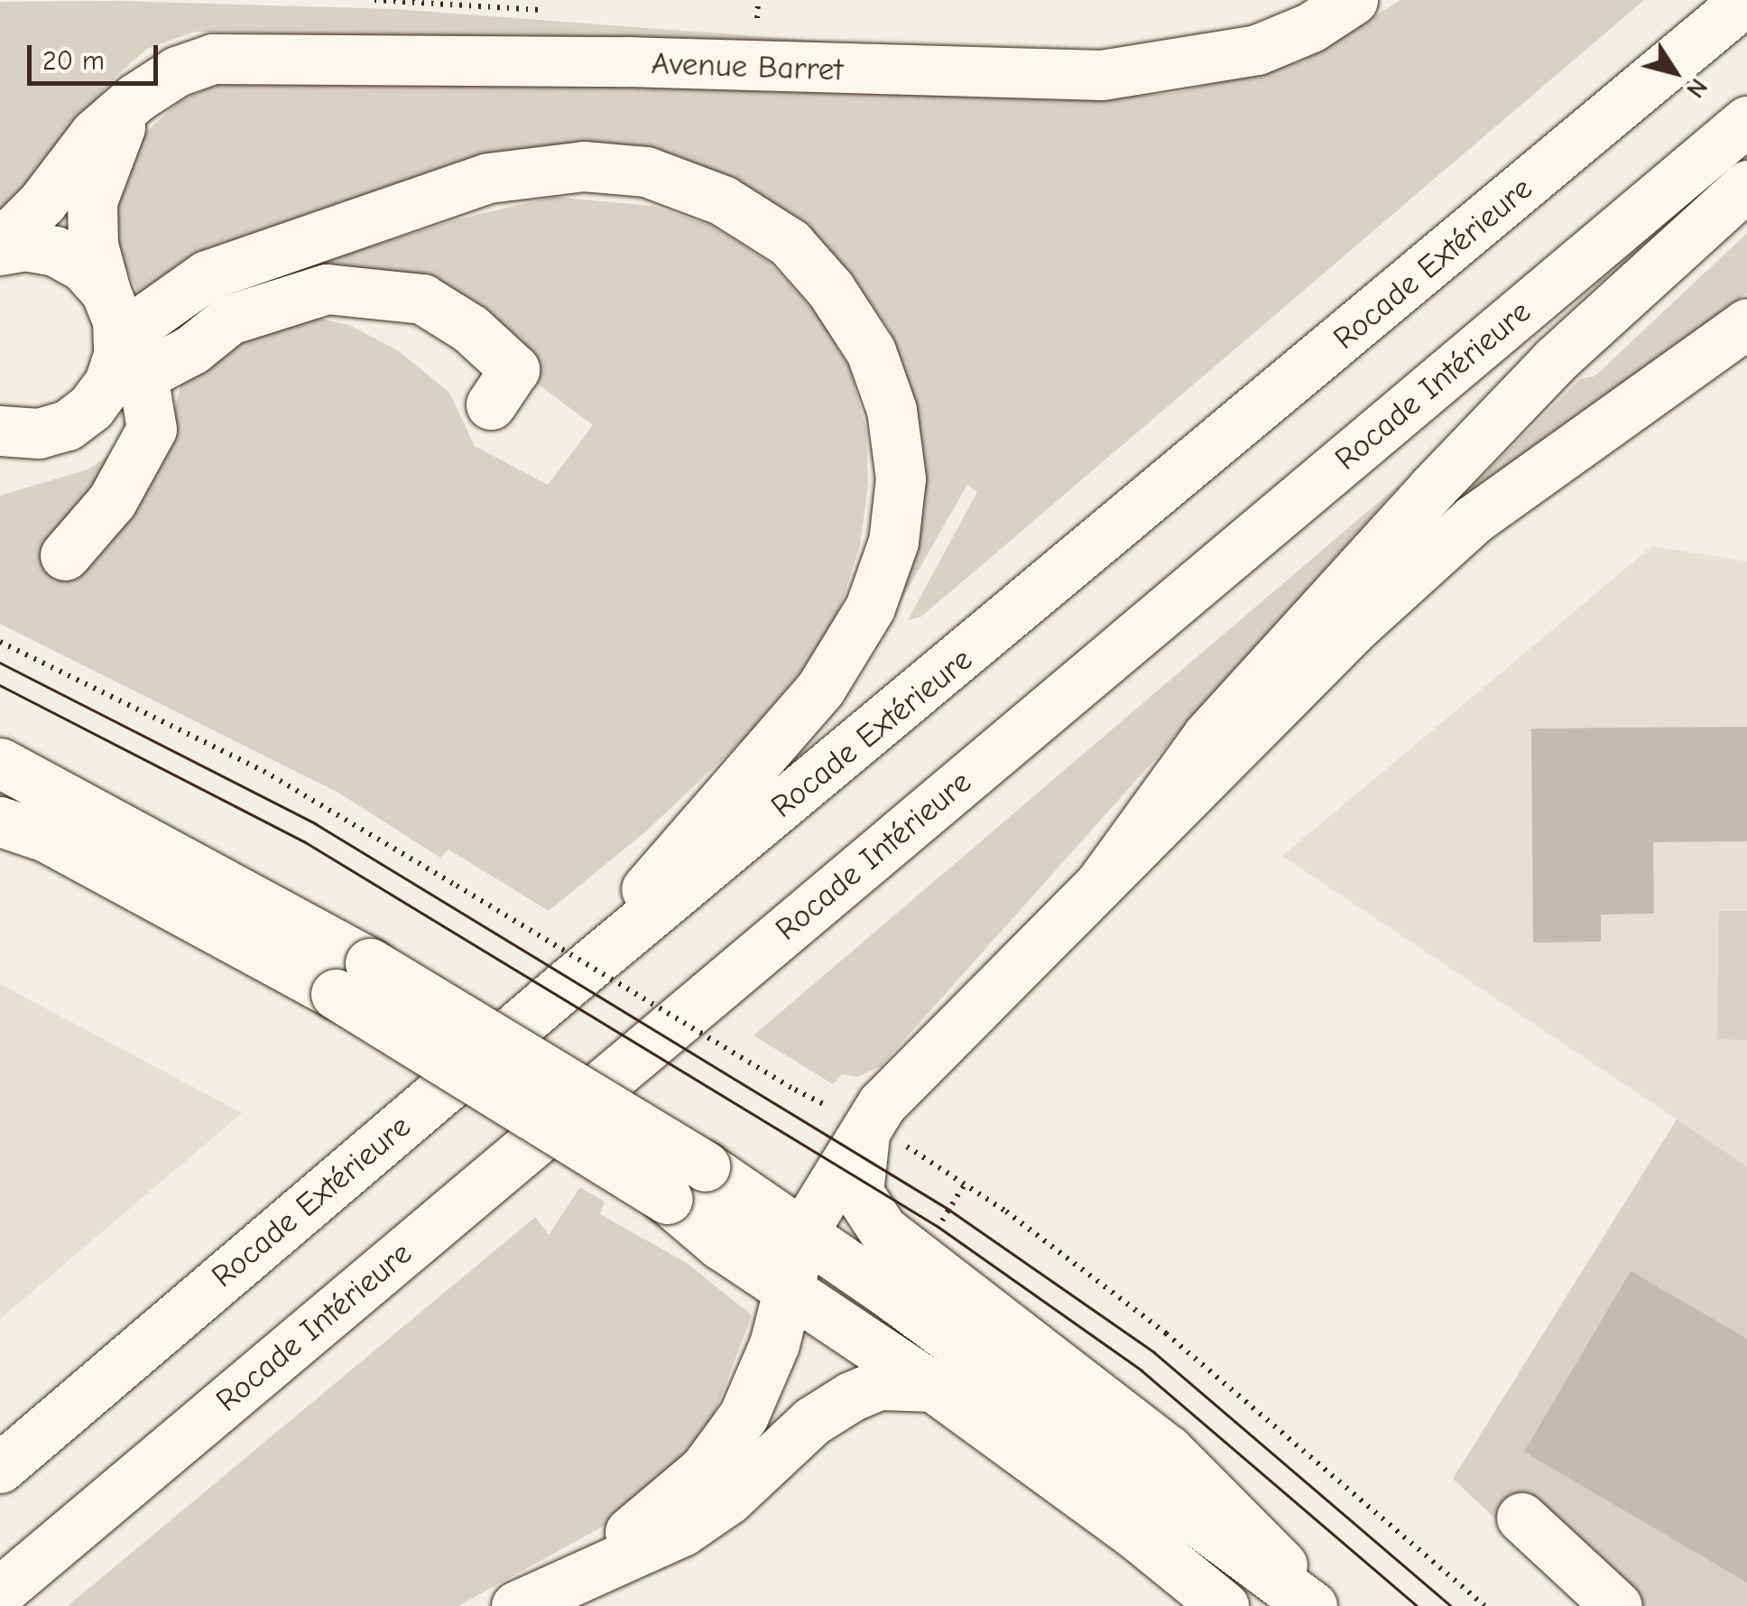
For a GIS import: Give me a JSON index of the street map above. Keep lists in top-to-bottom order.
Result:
{
  "streets": {
    "main road": ["Avenue Barret", "Rocade Extérieure", "Rocade Intérieure"]
  },
  "scale_bar": "20 m",
  "north": "bottom right"
}
